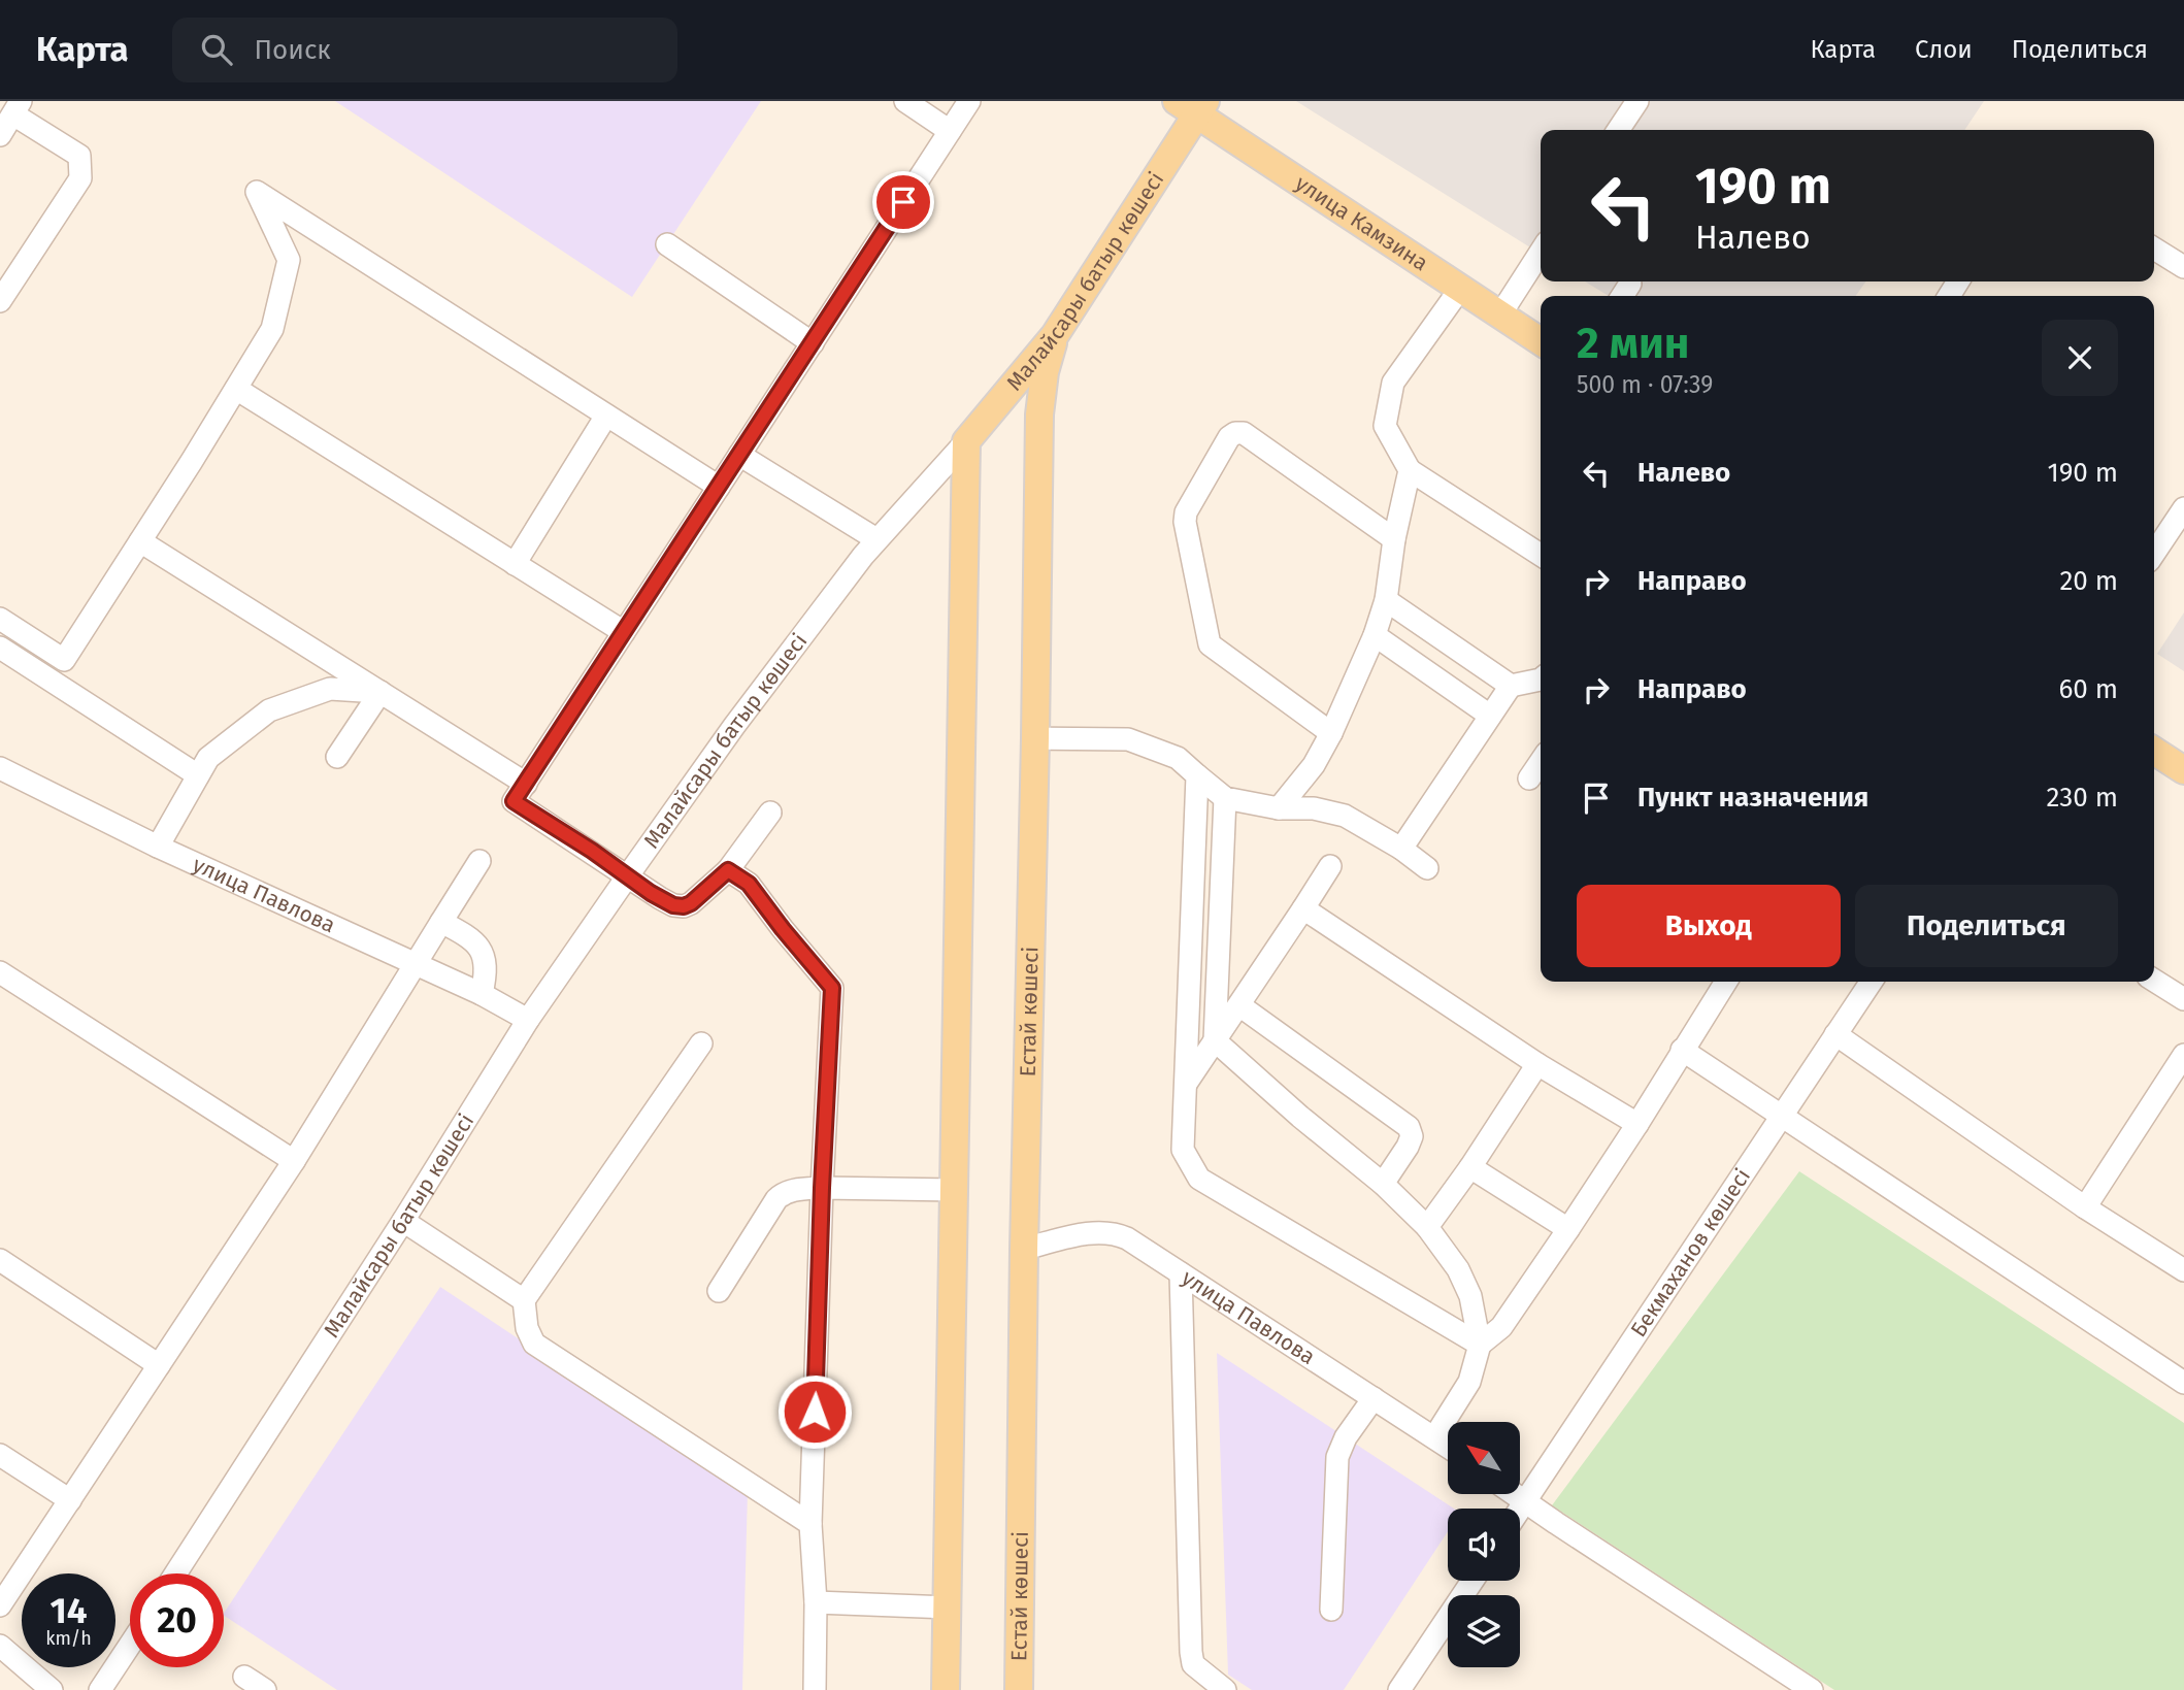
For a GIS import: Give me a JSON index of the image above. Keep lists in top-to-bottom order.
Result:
{
  "streets": {
    "main road": ["улица Камзина", "Малайсары батыр көшесі", "Естай көшесі"],
    "street": ["улица Павлова", "Бекмаханов көшесі"]
  },
  "crossings": [
    ["улица Камзина", "Малайсары батыр көшесі"],
    ["Малайсары батыр көшесі", "улица Павлова"],
    ["Малайсары батыр көшесі", "Естай көшесі"],
    ["улица Павлова", "Естай көшесі"]
  ],
  "north": "top left",
  "page": {
    "header": "Карта",
    "search": "Поиск",
    "nav": ["Карта", "Слои", "Поделиться"],
    "turn": ["190 m", "Налево"],
    "heading": ["2 мин", "500 m · 07:39"],
    "list": [
      {
        "name": "Налево",
        "value": "190 m"
      },
      {
        "name": "Направо",
        "value": "20 m"
      },
      {
        "name": "Направо",
        "value": "60 m"
      },
      {
        "name": "Пункт назначения",
        "value": "230 m"
      }
    ],
    "buttons": ["Выход", "Поделиться"],
    "speed": "14 km/h",
    "limit": "20"
  }
}
